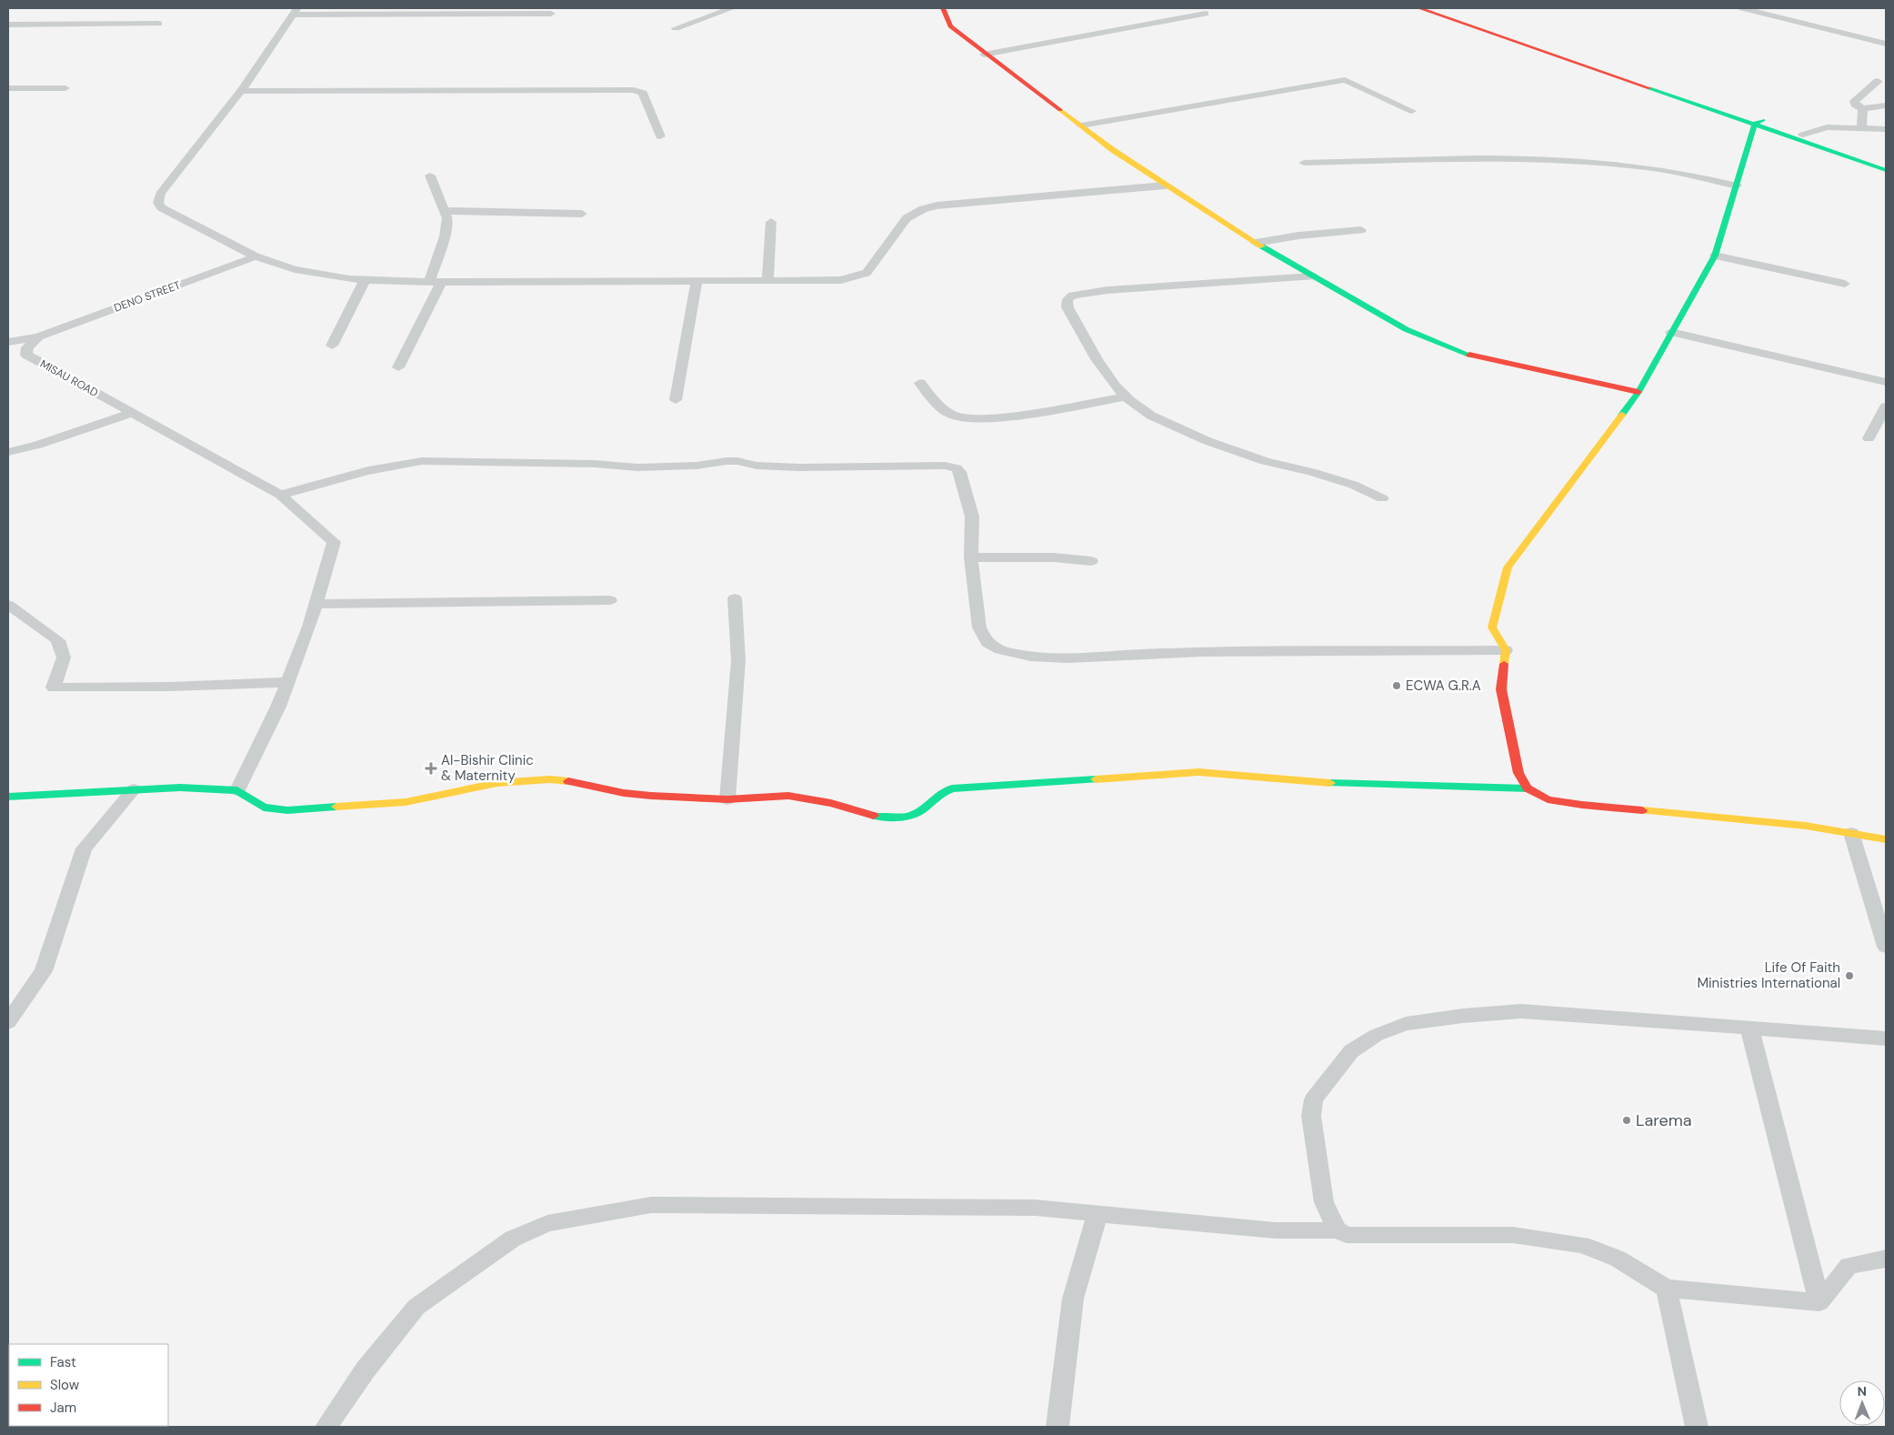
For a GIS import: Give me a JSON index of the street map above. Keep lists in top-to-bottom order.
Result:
{
  "streets": {
    "street": ["DENO STREET", "MISAU ROAD"]
  },
  "crossings": [
    ["DENO STREET", "MISAU ROAD"]
  ],
  "places": {
    "other": ["ECWA G.R.A", "Life Of Faith Ministries International", "Larema"],
    "health": ["Al-Bishir Clinic & Maternity"]
  },
  "legend": ["Fast", "Slow", "Jam"],
  "north": "top"
}
